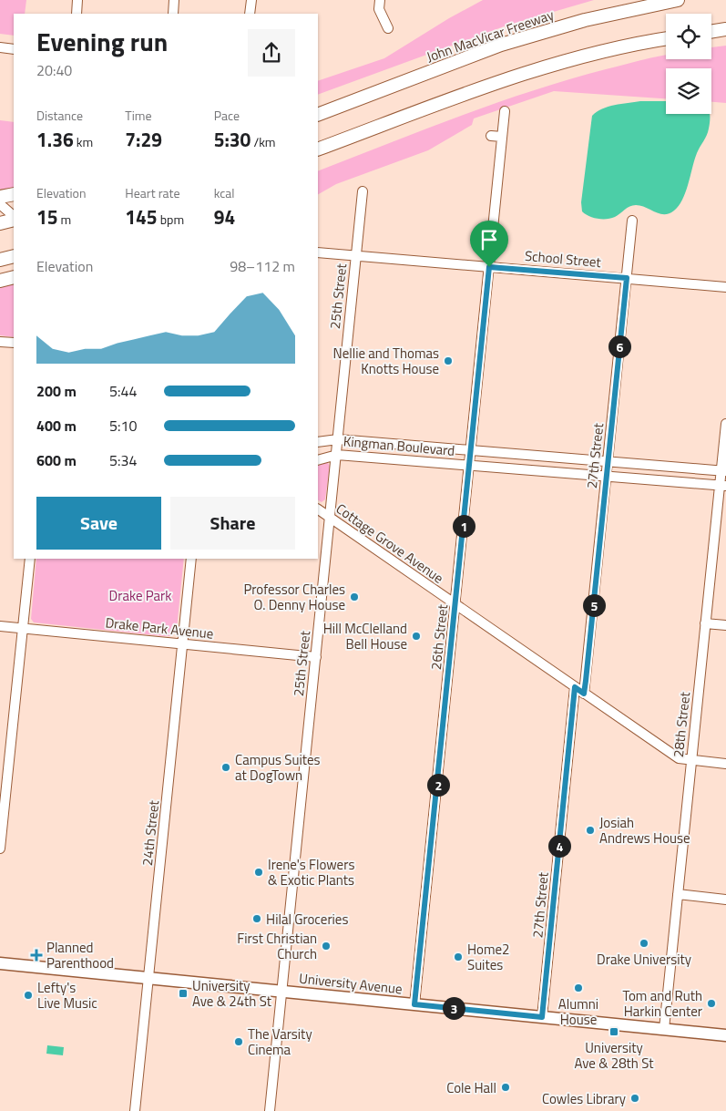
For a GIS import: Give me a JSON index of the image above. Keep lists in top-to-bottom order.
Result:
{
  "streets": {
    "highway": ["John MacVicar Freeway"],
    "main road": ["University Avenue"],
    "street": [
      "School Street",
      "25th Street",
      "Kingman Boulevard",
      "27th Street",
      "Cottage Grove Avenue",
      "Drake Park Avenue",
      "26th Street",
      "28th Street",
      "24th Street"
    ]
  },
  "crossings": [
    ["School Street", "25th Street"],
    ["School Street", "27th Street"],
    ["School Street", "26th Street"],
    ["25th Street", "Kingman Boulevard"],
    ["25th Street", "Cottage Grove Avenue"],
    ["25th Street", "Drake Park Avenue"],
    ["25th Street", "University Avenue"],
    ["Kingman Boulevard", "27th Street"],
    ["Kingman Boulevard", "26th Street"],
    ["Kingman Boulevard", "28th Street"],
    ["27th Street", "Cottage Grove Avenue"],
    ["27th Street", "University Avenue"],
    ["Cottage Grove Avenue", "26th Street"],
    ["Cottage Grove Avenue", "28th Street"],
    ["Drake Park Avenue", "24th Street"],
    ["26th Street", "University Avenue"],
    ["28th Street", "University Avenue"],
    ["24th Street", "University Avenue"]
  ],
  "parks": ["Drake Park"],
  "places": {
    "other": [
      "Nellie and Thomas Knotts House",
      "Professor Charles O. Denny House",
      "Hill McClelland Bell House",
      "Campus Suites at DogTown",
      "Josiah Andrews House",
      "Irene's Flowers & Exotic Plants",
      "Hilal Groceries",
      "Drake University",
      "First Christian Church",
      "Home2 Suites",
      "Alumni House",
      "Lefty's Live Music",
      "Tom and Ruth Harkin Center",
      "The Varsity Cinema",
      "Cole Hall",
      "Cowles Library"
    ],
    "health": ["Planned Parenthood"],
    "transit": ["University Ave & 24th St", "University Ave & 28th St"]
  },
  "page": {
    "heading": ["Evening run", "20:40"],
    "stats": [
      ["Distance", "1.36 km"],
      ["Time", "7:29"],
      ["Pace", "5:30 /km"],
      ["Elevation", "15 m"],
      ["Heart rate", "145 bpm"],
      ["kcal", "94"]
    ],
    "chart": ["Elevation", "98–112 m"],
    "pins": [
      "6",
      "1",
      "5",
      "2",
      "4",
      "3"
    ],
    "list": [
      {
        "name": "200 m",
        "note": "5:44"
      },
      {
        "name": "400 m",
        "note": "5:10"
      },
      {
        "name": "600 m",
        "note": "5:34"
      }
    ],
    "buttons": ["Save", "Share"]
  }
}
